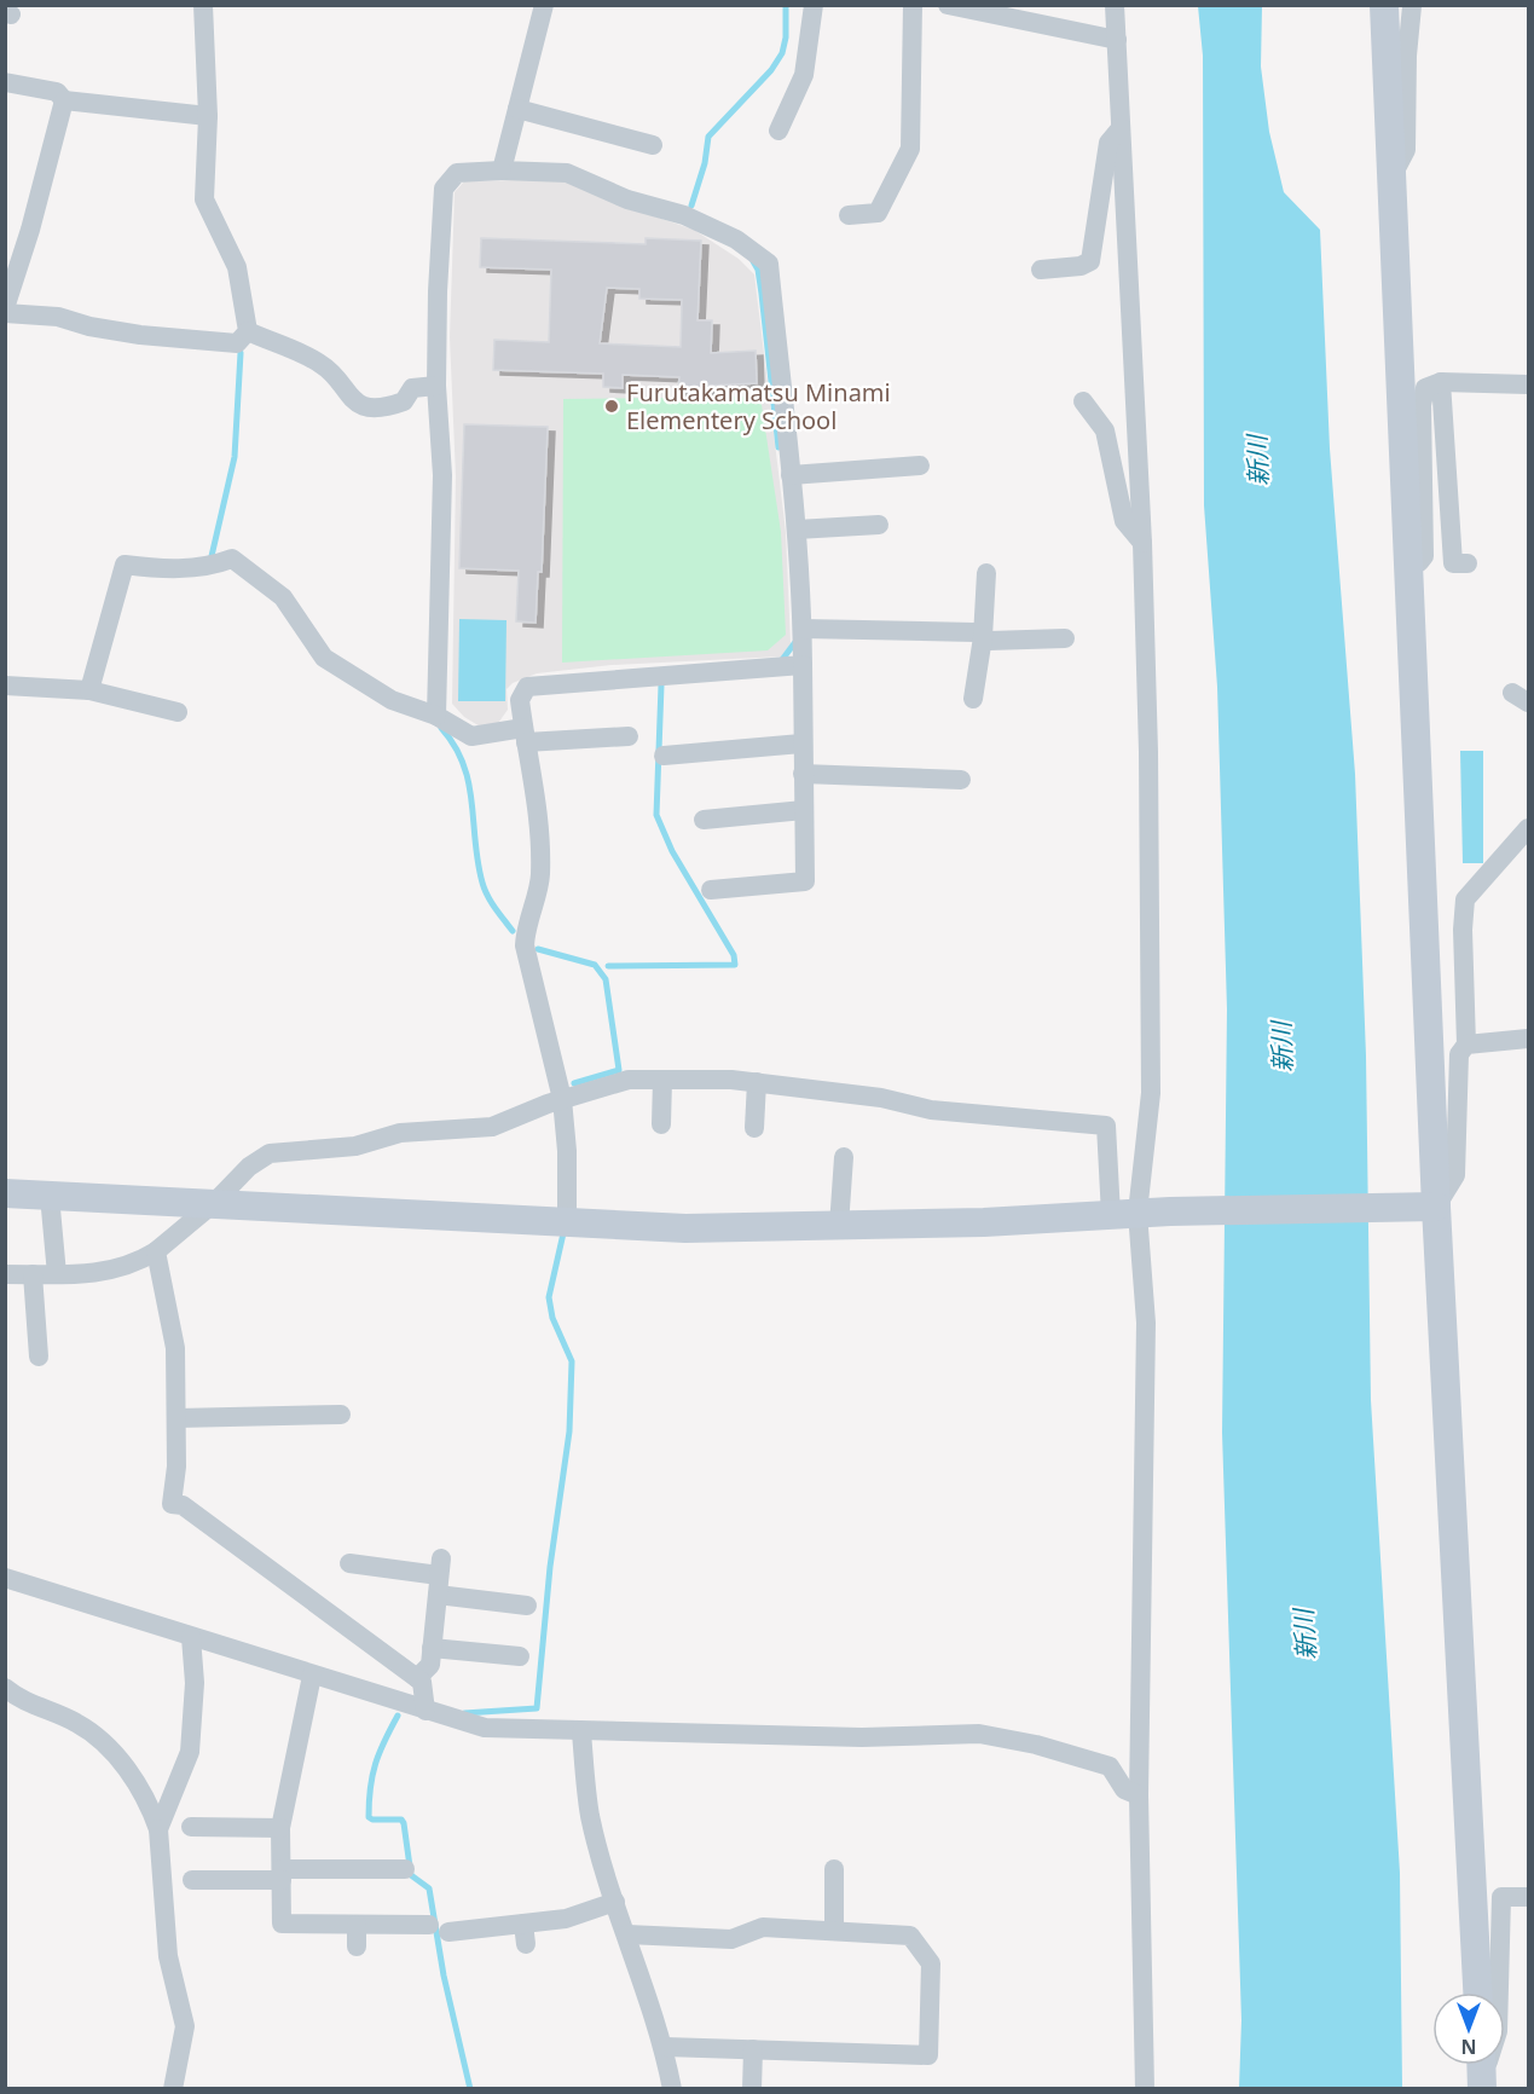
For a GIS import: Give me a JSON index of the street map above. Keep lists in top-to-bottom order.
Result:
{
  "water": ["新川"],
  "places": ["Furutakamatsu Minami Elementery School"],
  "north": "bottom"
}
